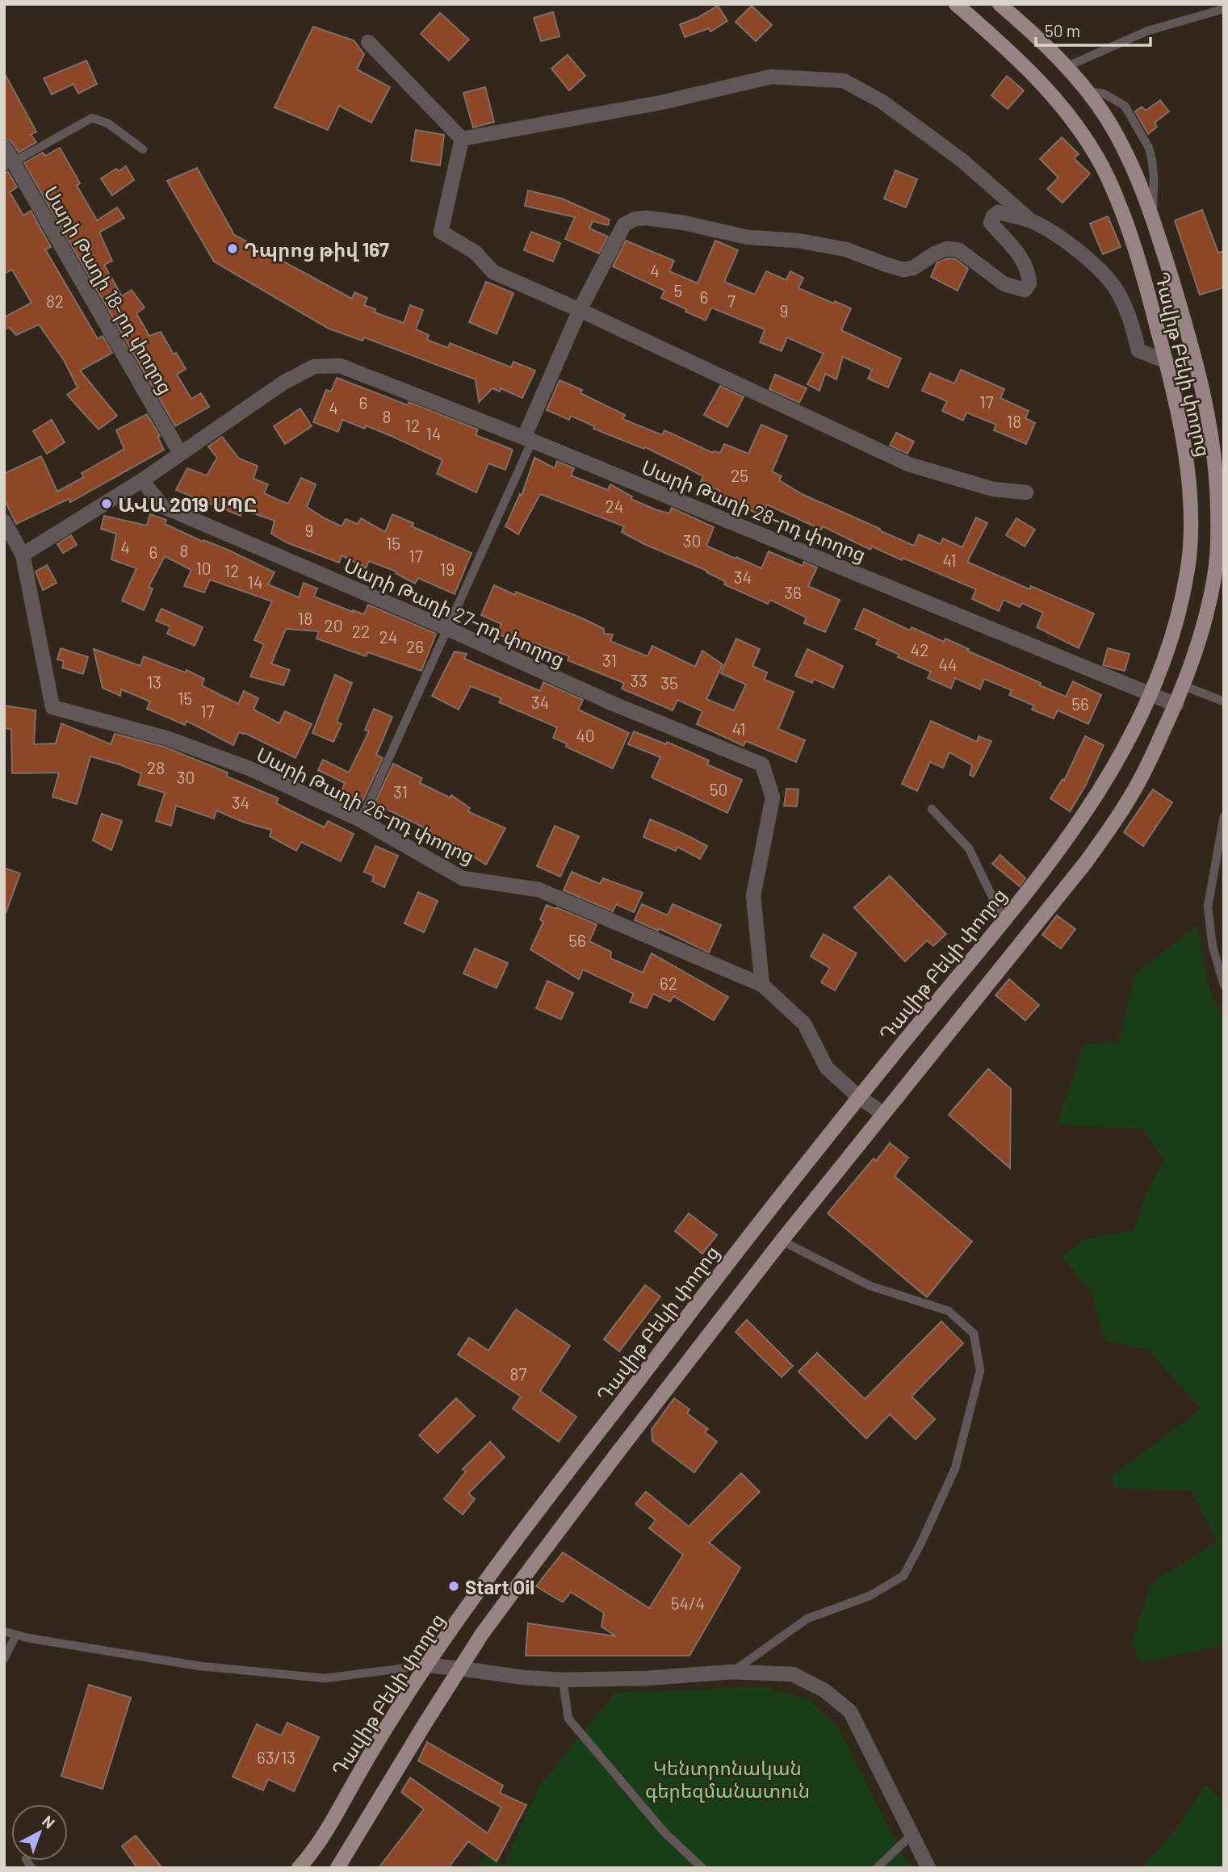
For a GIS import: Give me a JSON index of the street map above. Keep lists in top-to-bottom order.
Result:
{
  "streets": {
    "main road": ["Դավիթ Բեկի փողոց"],
    "street": [
      "Սարի Թաղի 18-րդ փողոց",
      "Սարի Թաղի 28-րդ փողոց",
      "Սարի Թաղի 27-րդ փողոց",
      "Սարի Թաղի 26-րդ փողոց"
    ]
  },
  "crossings": [
    ["Սարի Թաղի 18-րդ փողոց", "Սարի Թաղի 28-րդ փողոց"],
    ["Դավիթ Բեկի փողոց", "Սարի Թաղի 28-րդ փողոց"],
    ["Դավիթ Բեկի փողոց", "Սարի Թաղի 26-րդ փողոց"],
    ["Սարի Թաղի 27-րդ փողոց", "Սարի Թաղի 26-րդ փողոց"]
  ],
  "parks": ["Կենտրոնական գերեզմանատուն"],
  "places": ["Դպրոց թիվ 167", "ԱՎԱ 2019 ՍՊԸ", "Start Oil"],
  "house_numbers": [
    "4",
    "5",
    "6",
    "82",
    "7",
    "9",
    "17",
    "6",
    "4",
    "8",
    "18",
    "12",
    "14",
    "25",
    "24",
    "9",
    "30",
    "15",
    "4",
    "8",
    "6",
    "17",
    "41",
    "10",
    "19",
    "12",
    "34",
    "14",
    "36",
    "18",
    "20",
    "22",
    "24",
    "26",
    "42",
    "31",
    "44",
    "33",
    "13",
    "35",
    "15",
    "34",
    "56",
    "17",
    "41",
    "40",
    "28",
    "30",
    "50",
    "31",
    "34",
    "56",
    "62",
    "87",
    "54/4",
    "63/13"
  ],
  "scale_bar": "50 m",
  "north": "top right"
}
